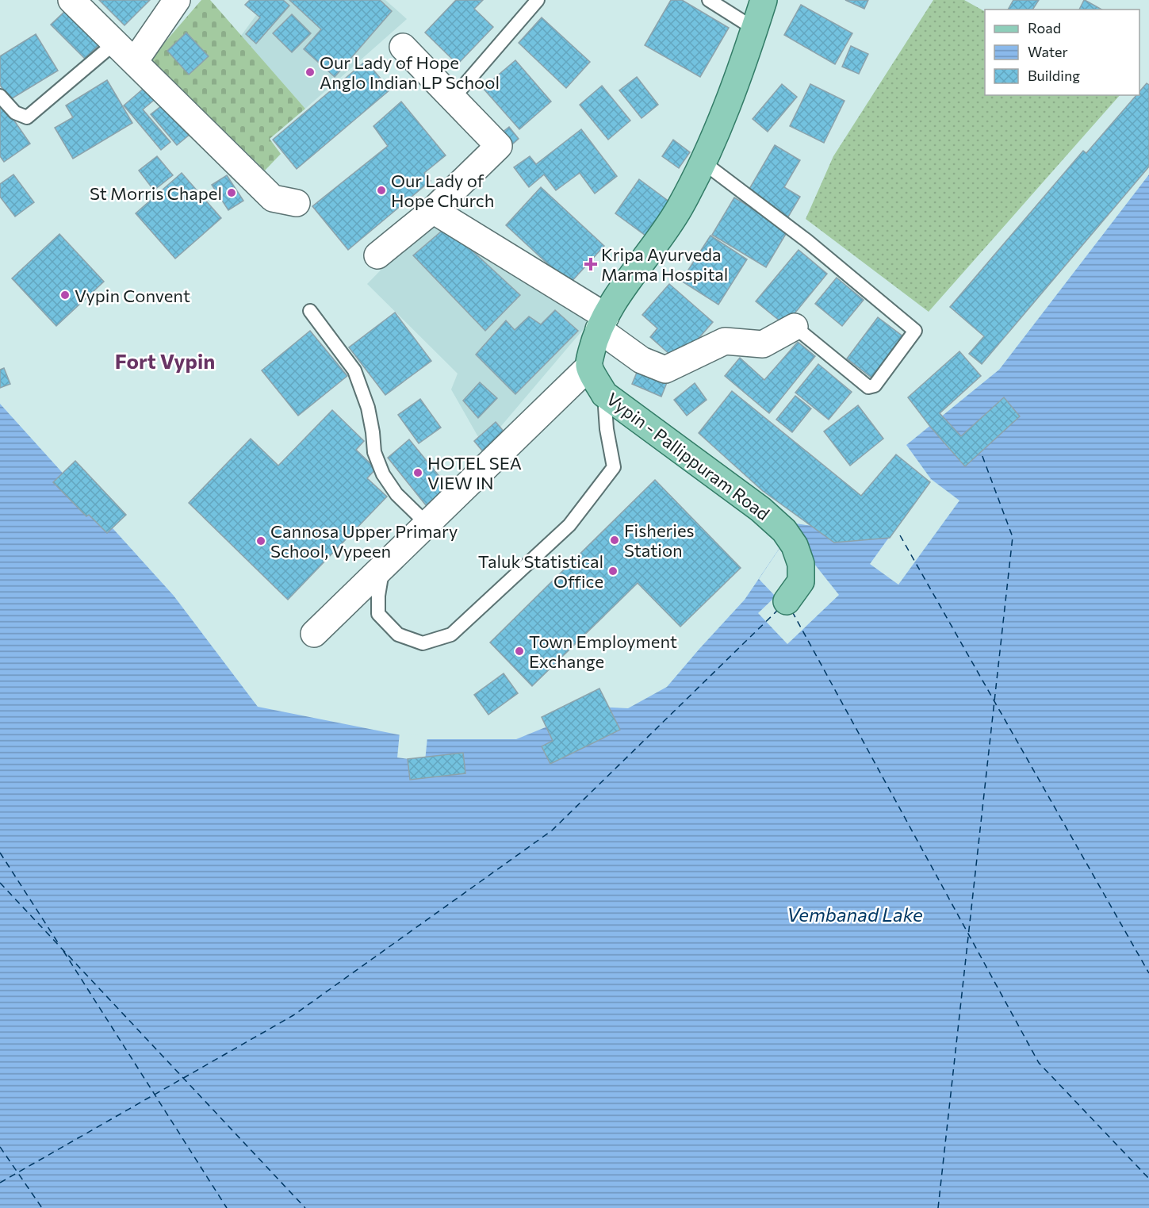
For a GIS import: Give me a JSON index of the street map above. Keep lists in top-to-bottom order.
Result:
{
  "streets": {
    "main road": ["Vypin - Pallippuram Road"]
  },
  "districts": ["Fort Vypin"],
  "water": ["Vembanad Lake"],
  "places": {
    "other": [
      "Our Lady of Hope Anglo Indian LP School",
      "Our Lady of Hope Church",
      "St Morris Chapel",
      "Vypin Convent",
      "HOTEL SEA VIEW IN",
      "Fisheries Station",
      "Cannosa Upper Primary School, Vypeen",
      "Taluk Statistical Office",
      "Town Employment Exchange"
    ],
    "health": ["Kripa Ayurveda Marma Hospital"]
  },
  "legend": ["Road", "Water", "Building"]
}
